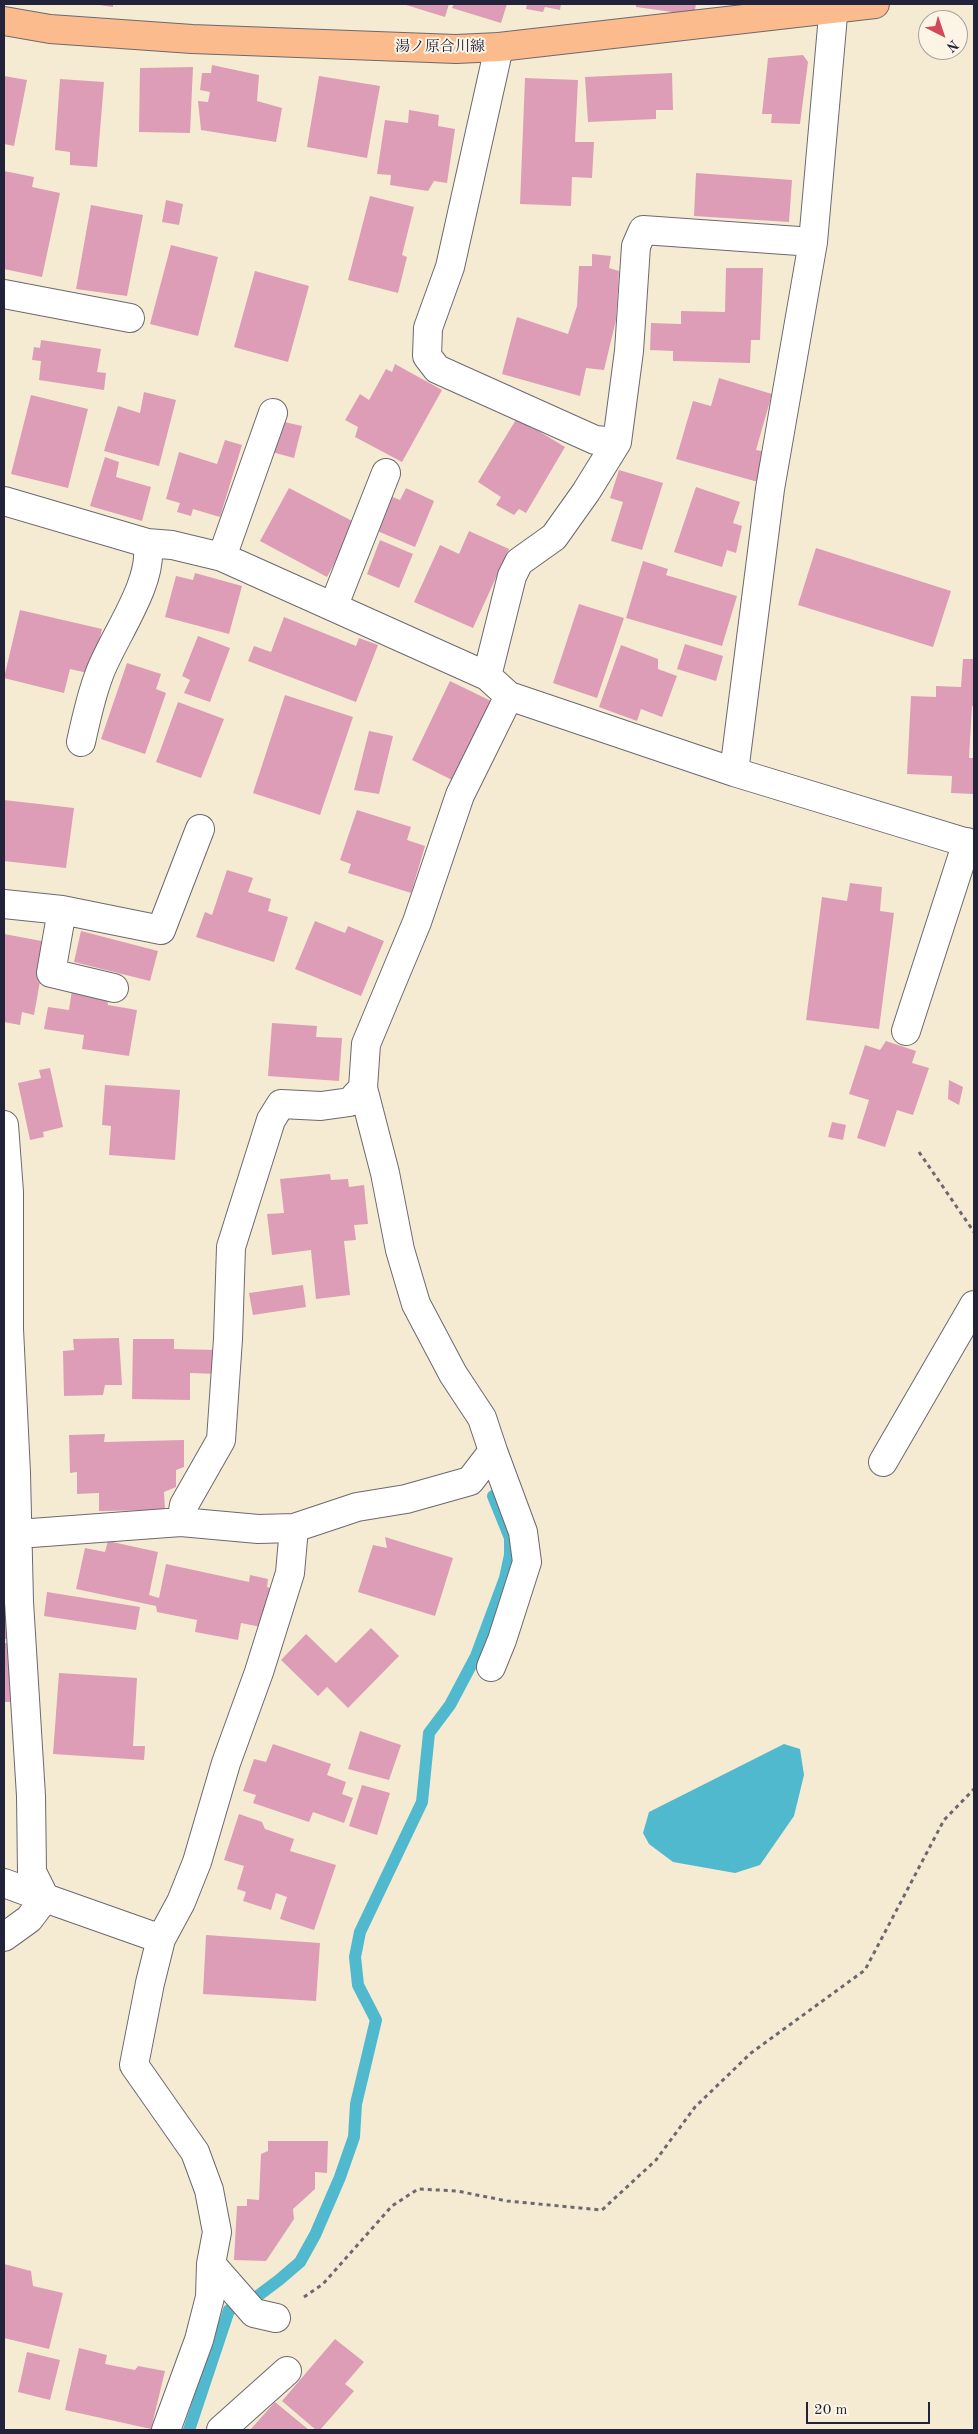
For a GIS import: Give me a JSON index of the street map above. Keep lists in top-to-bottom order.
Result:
{
  "streets": {
    "main road": ["湯ノ原合川線"]
  },
  "scale_bar": "20 m",
  "north": "bottom right"
}
